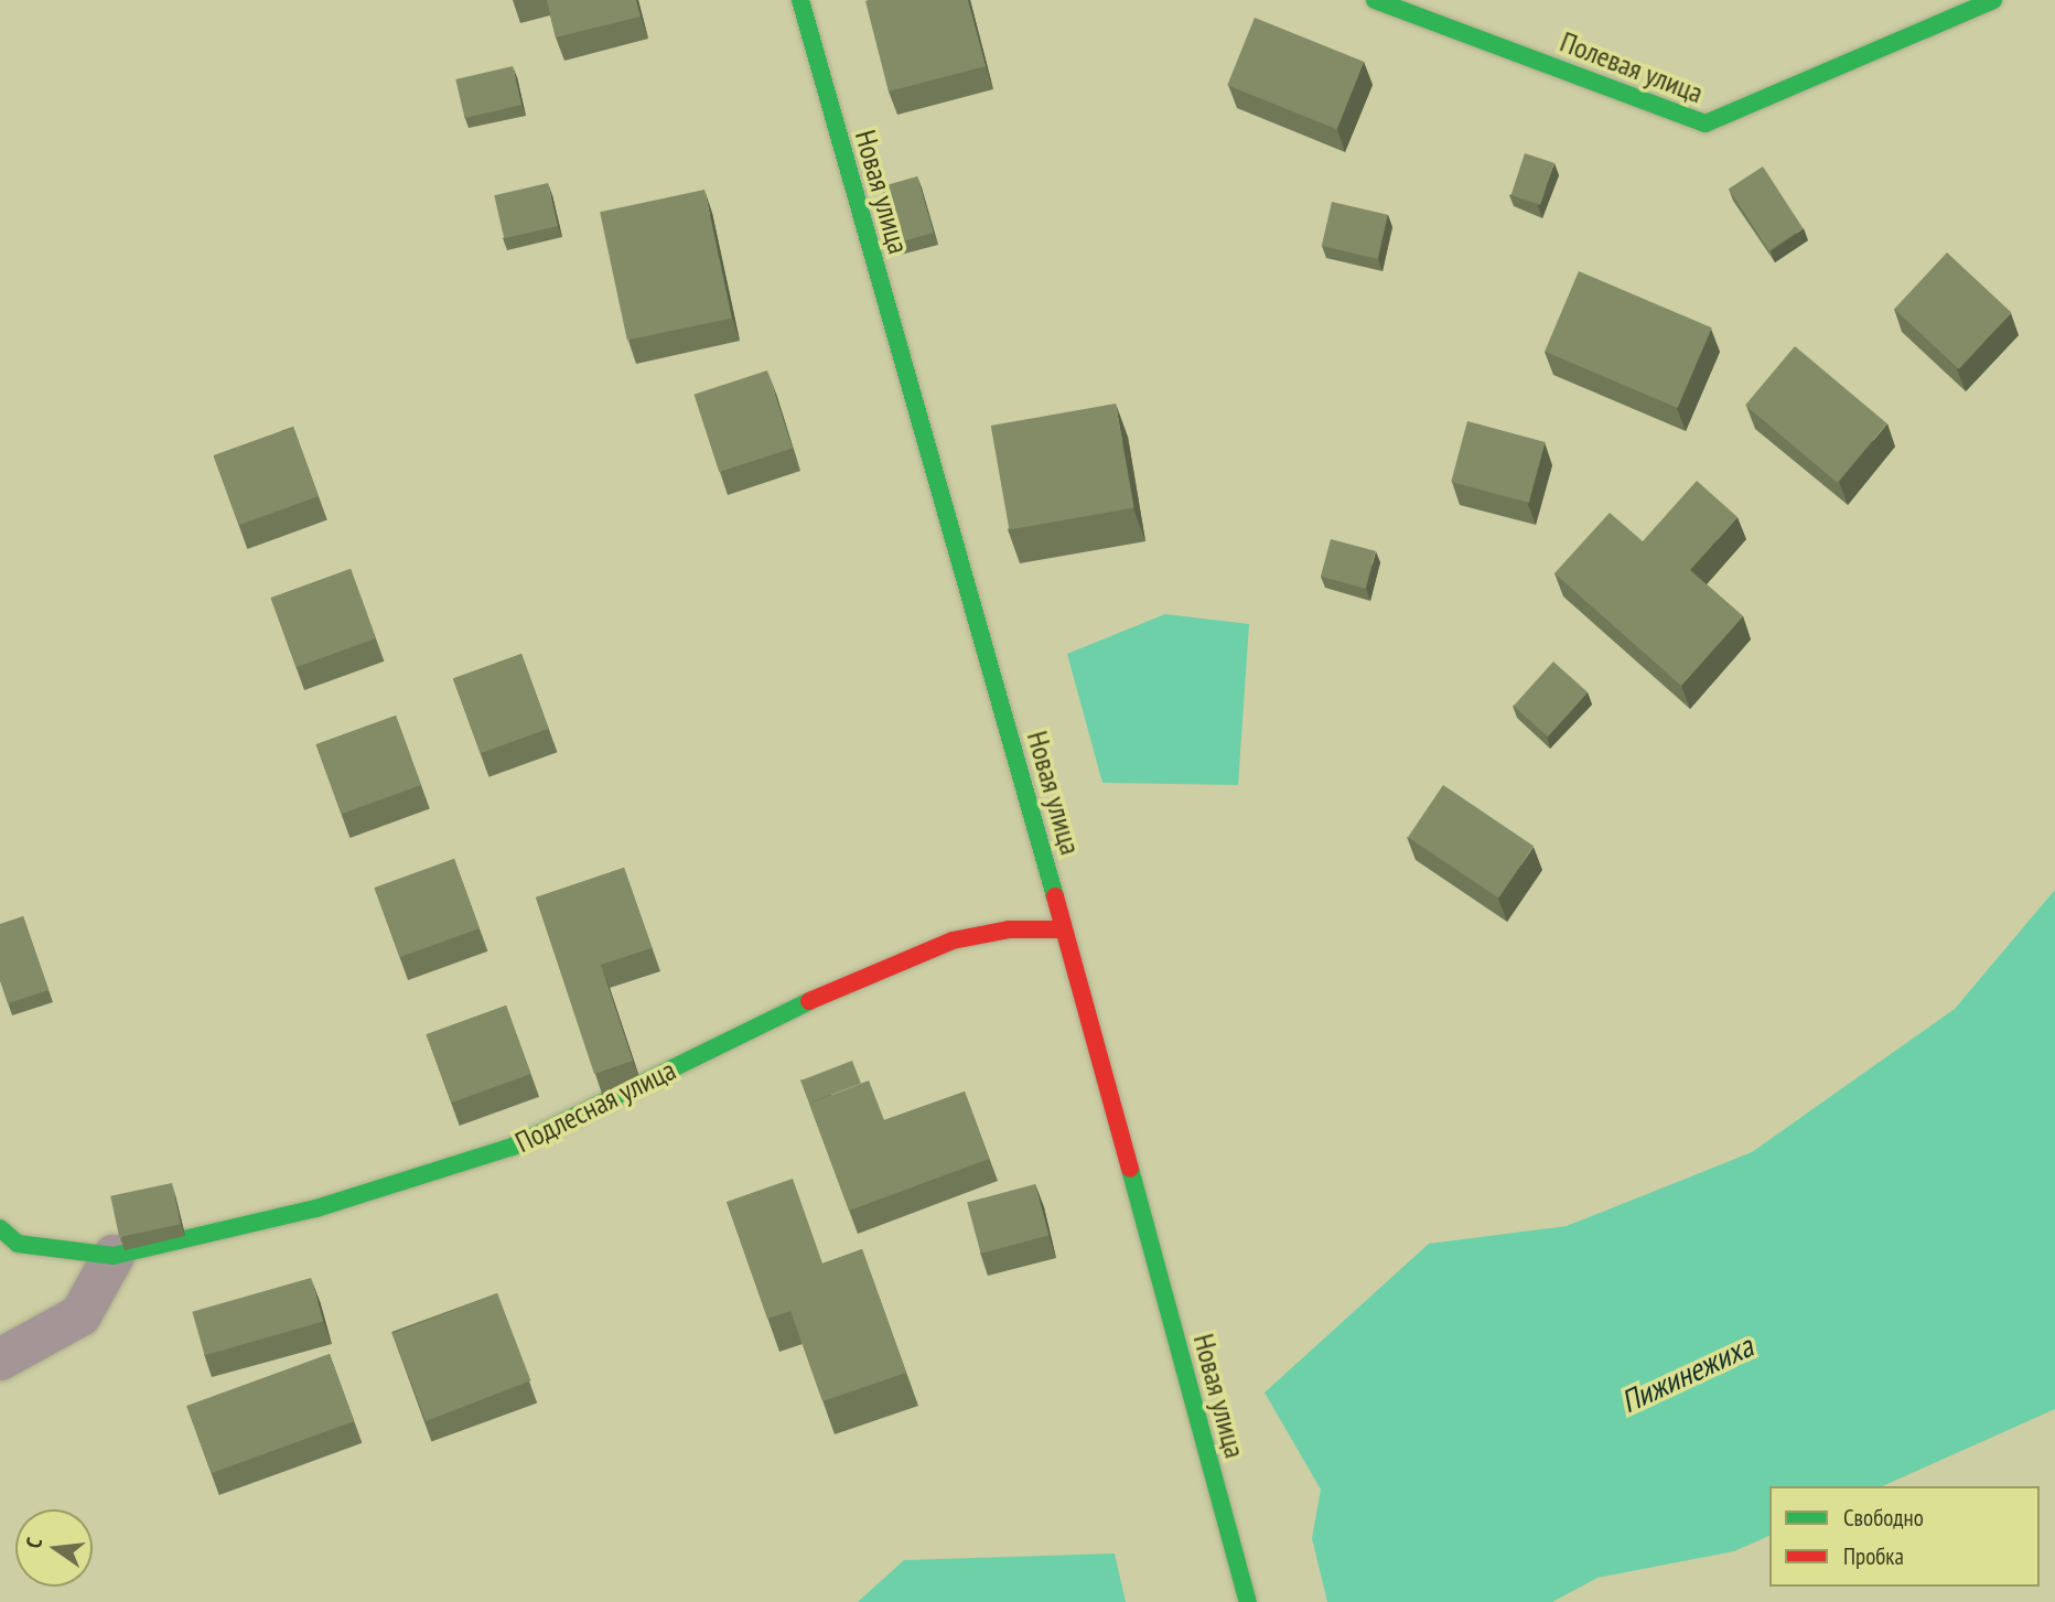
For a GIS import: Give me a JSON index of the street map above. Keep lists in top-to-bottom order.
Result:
{
  "streets": {
    "street": ["Полевая улица", "Новая улица", "Подлесная улица"]
  },
  "crossings": [
    ["Новая улица", "Подлесная улица"]
  ],
  "water": ["Пижинежиха"],
  "legend": ["Свободно", "Пробка"],
  "north": "left"
}
